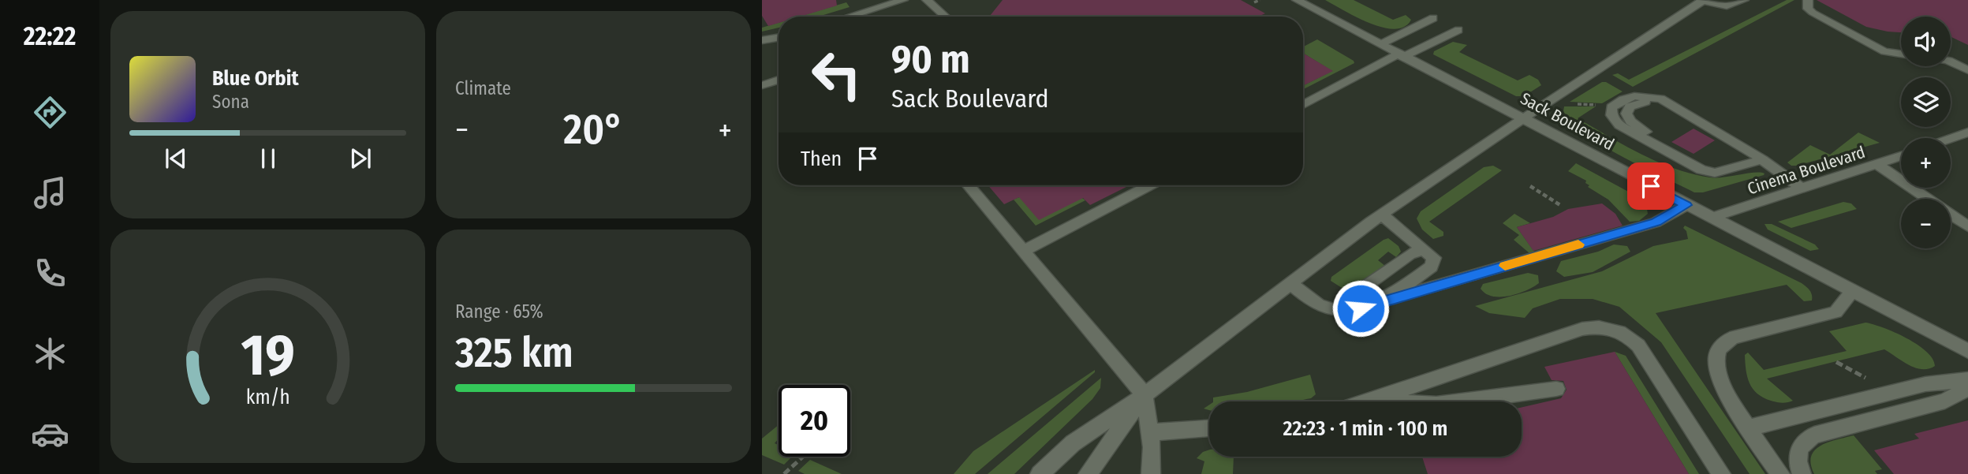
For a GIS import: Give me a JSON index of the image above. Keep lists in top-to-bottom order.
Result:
{
  "streets": {
    "lane": ["Sack Boulevard", "Cinema Boulevard"]
  },
  "crossings": [
    ["Sack Boulevard", "Cinema Boulevard"]
  ],
  "page": {
    "tabs": "22:22",
    "tile": [
      "Climate",
      ["Range · 65%", "325 km"]
    ],
    "map_buttons": ["+", "−"],
    "turn": ["90 m", "Sack Boulevard"],
    "song": ["Blue Orbit", "Sona"],
    "heat": ["−", "20°", "+"],
    "then": "Then",
    "limit": "20",
    "trip": "22:23 · 1 min · 100 m",
    "gauge": ["19", "km/h"]
  }
}
